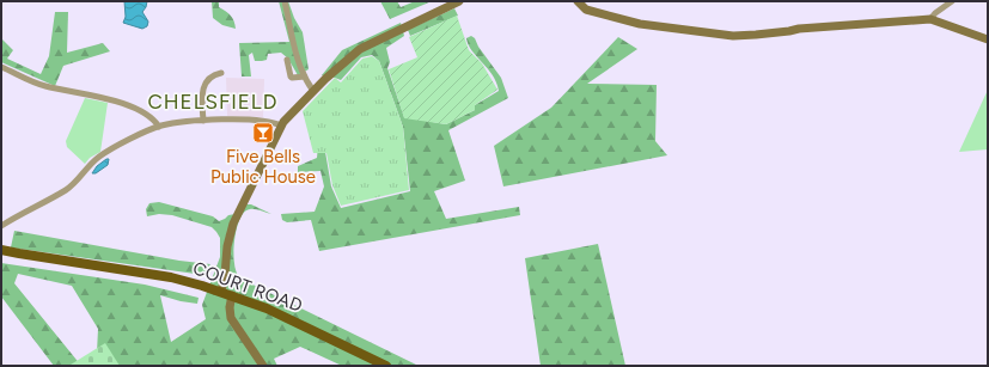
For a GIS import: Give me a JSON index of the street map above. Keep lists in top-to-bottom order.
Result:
{
  "streets": {
    "main road": ["COURT ROAD"]
  },
  "districts": ["CHELSFIELD"],
  "places": {
    "bar": ["Five Bells Public House"]
  }
}
